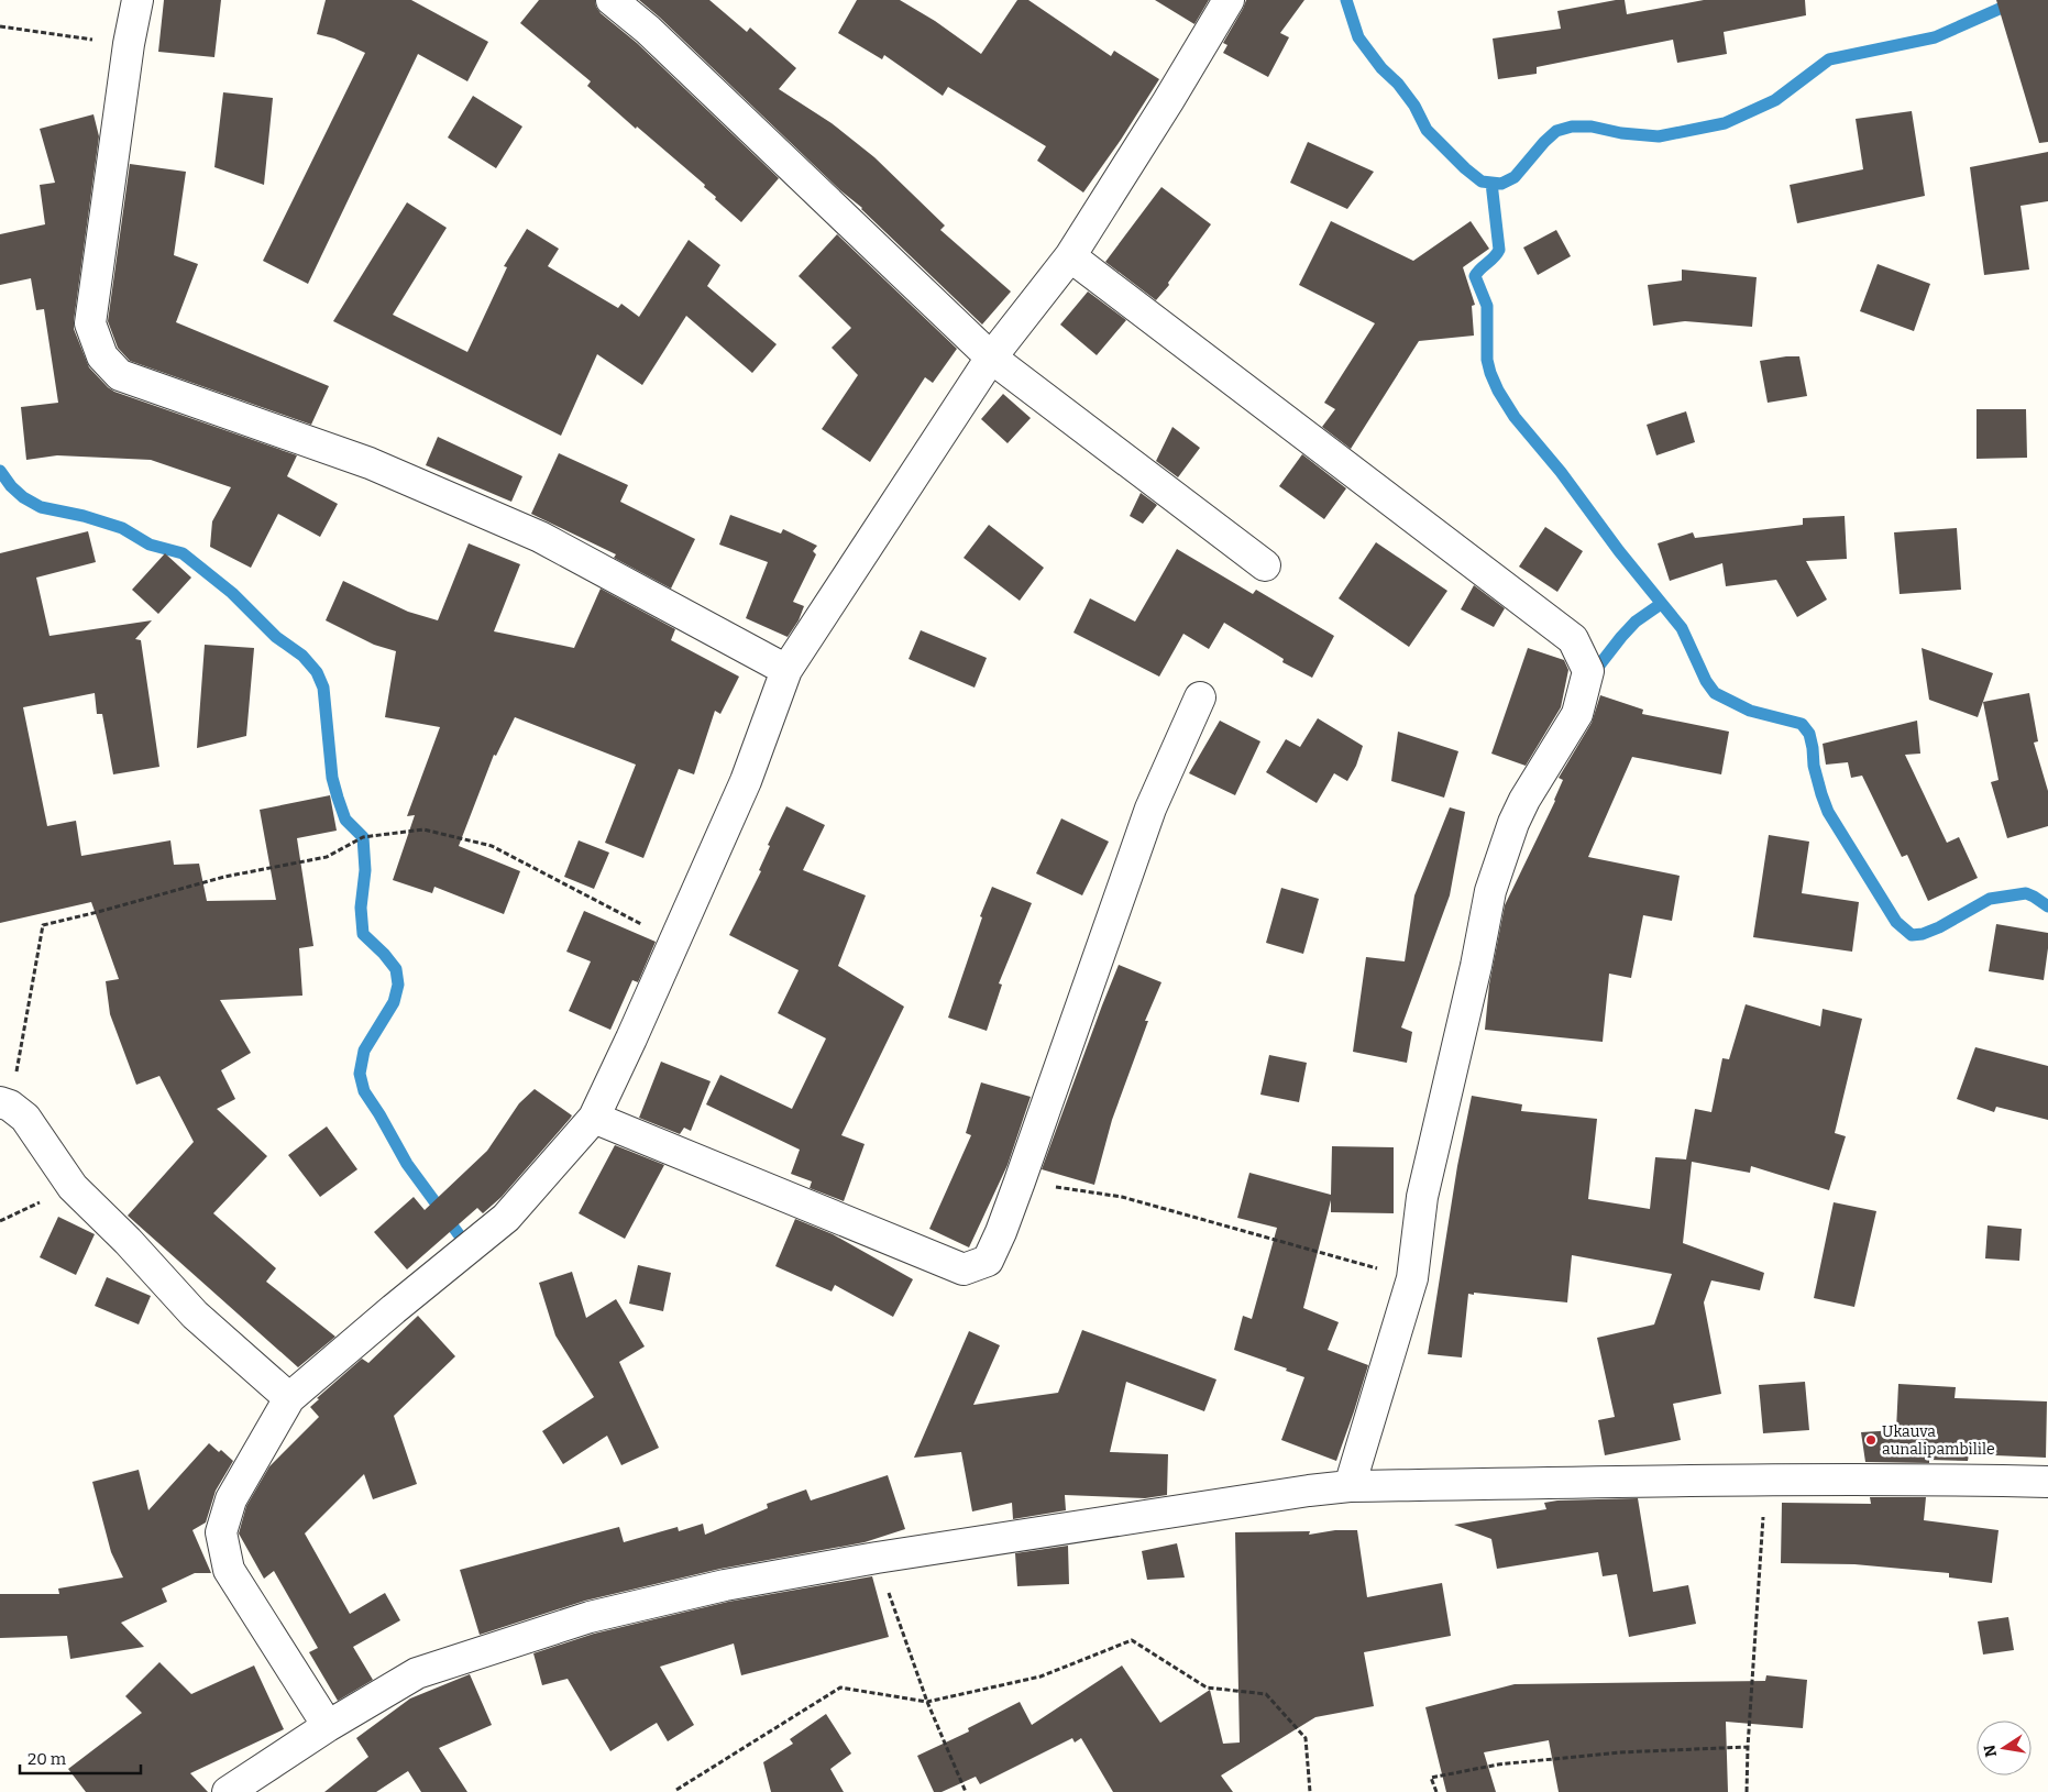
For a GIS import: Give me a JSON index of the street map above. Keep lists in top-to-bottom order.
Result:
{
  "places": ["Ukauva aunalipambilile"],
  "scale_bar": "20 m",
  "north": "left"
}
